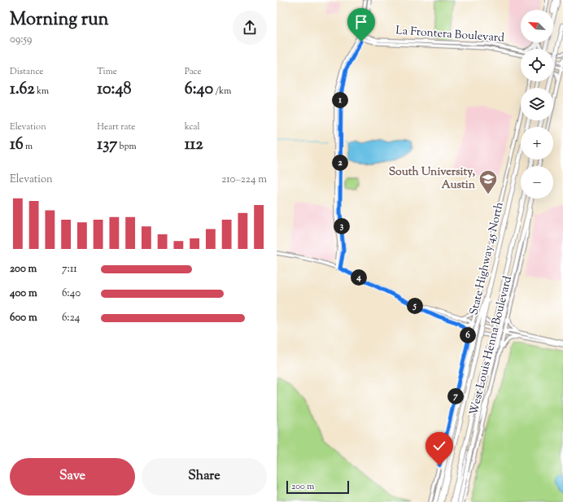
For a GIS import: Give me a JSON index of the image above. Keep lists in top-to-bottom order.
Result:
{
  "streets": {
    "highway": ["State Highway 45 North"],
    "main road": ["La Frontera Boulevard", "West Louis Henna Boulevard"]
  },
  "places": {
    "school or university": ["South University, Austin"]
  },
  "scale_bar": "200 m",
  "north": "top left",
  "page": {
    "heading": ["Morning run", "09:59"],
    "map_buttons": ["+", "−"],
    "stats": [
      ["Distance", "1.62 km"],
      ["Time", "10:48"],
      ["Pace", "6:40 /km"],
      ["Elevation", "16 m"],
      ["Heart rate", "137 bpm"],
      ["kcal", "112"]
    ],
    "pins": [
      "1",
      "2",
      "3",
      "4",
      "5",
      "6",
      "7"
    ],
    "chart": ["Elevation", "210–224 m"],
    "list": [
      {
        "name": "200 m",
        "note": "7:11"
      },
      {
        "name": "400 m",
        "note": "6:40"
      },
      {
        "name": "600 m",
        "note": "6:24"
      }
    ],
    "buttons": ["Save", "Share"],
    "scale": "200 m"
  }
}
